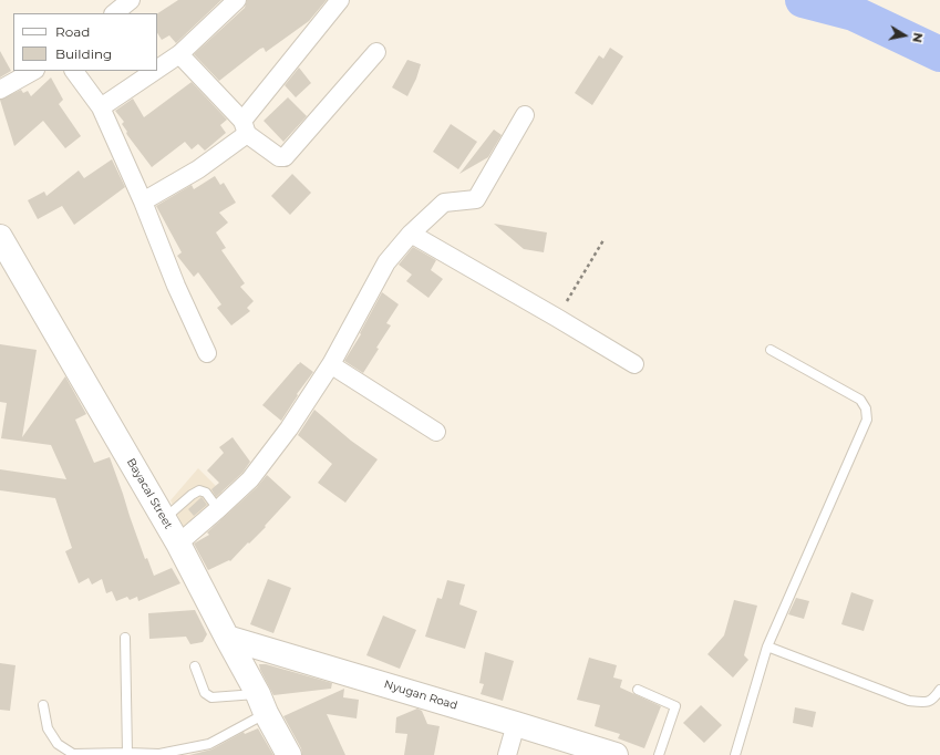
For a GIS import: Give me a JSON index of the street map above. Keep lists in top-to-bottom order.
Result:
{
  "streets": {
    "main road": ["Bayacal Street", "Nyugan Road"]
  },
  "crossings": [
    ["Bayacal Street", "Nyugan Road"]
  ],
  "legend": ["Road", "Building"],
  "north": "right"
}
